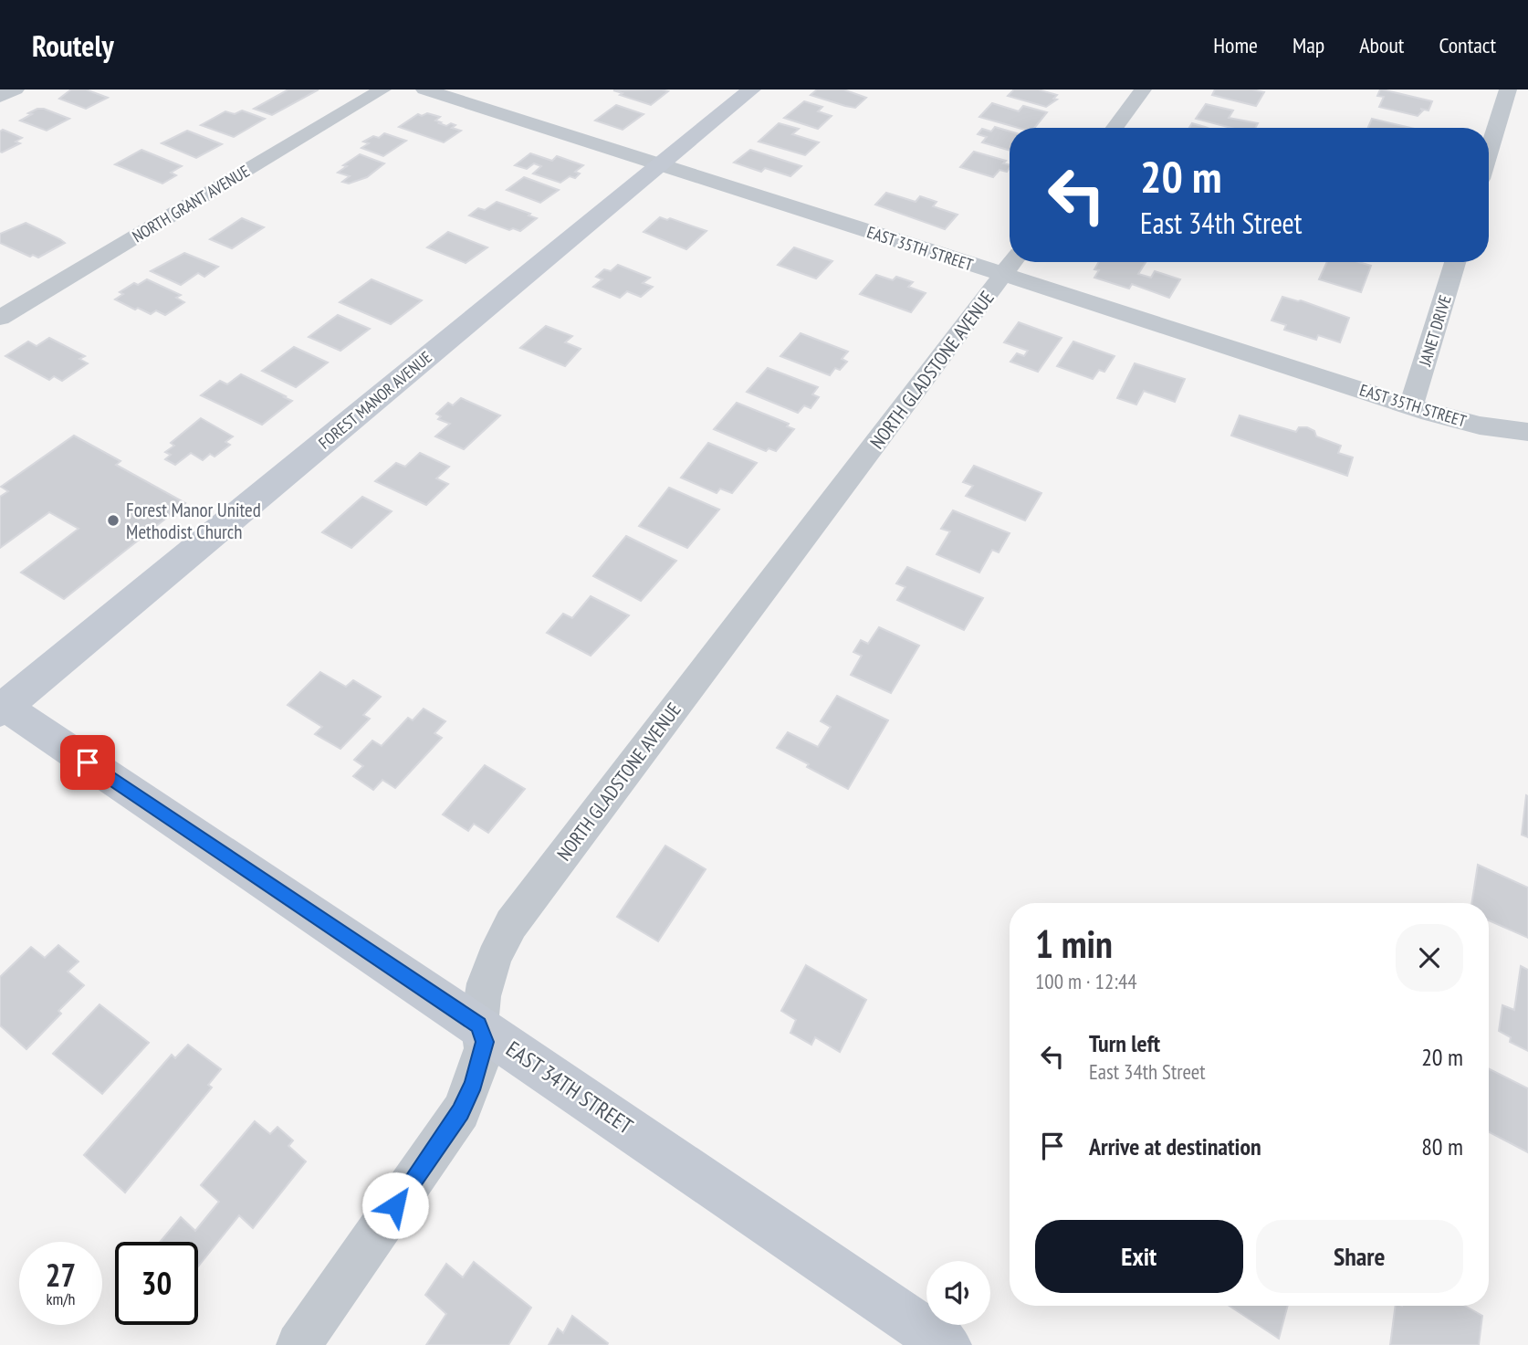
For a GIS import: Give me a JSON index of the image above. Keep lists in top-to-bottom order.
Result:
{
  "streets": {
    "street": [
      "NORTH GRANT AVENUE",
      "EAST 35TH STREET",
      "JANET DRIVE",
      "NORTH GLADSTONE AVENUE",
      "FOREST MANOR AVENUE",
      "EAST 34TH STREET"
    ]
  },
  "crossings": [
    ["EAST 35TH STREET", "JANET DRIVE"],
    ["EAST 35TH STREET", "NORTH GLADSTONE AVENUE"],
    ["EAST 35TH STREET", "FOREST MANOR AVENUE"],
    ["NORTH GLADSTONE AVENUE", "EAST 34TH STREET"],
    ["FOREST MANOR AVENUE", "EAST 34TH STREET"]
  ],
  "places": ["Forest Manor United Methodist Church"],
  "page": {
    "header": "Routely",
    "nav": [
      "Home",
      "Map",
      "About",
      "Contact"
    ],
    "turn": ["20 m", "East 34th Street"],
    "heading": ["1 min", "100 m · 12:44"],
    "list": [
      {
        "name": "Turn left",
        "note": "East 34th Street",
        "value": "20 m"
      },
      {
        "name": "Arrive at destination",
        "value": "80 m"
      }
    ],
    "buttons": ["Exit", "Share"],
    "speed": "27 km/h",
    "limit": "30"
  }
}
